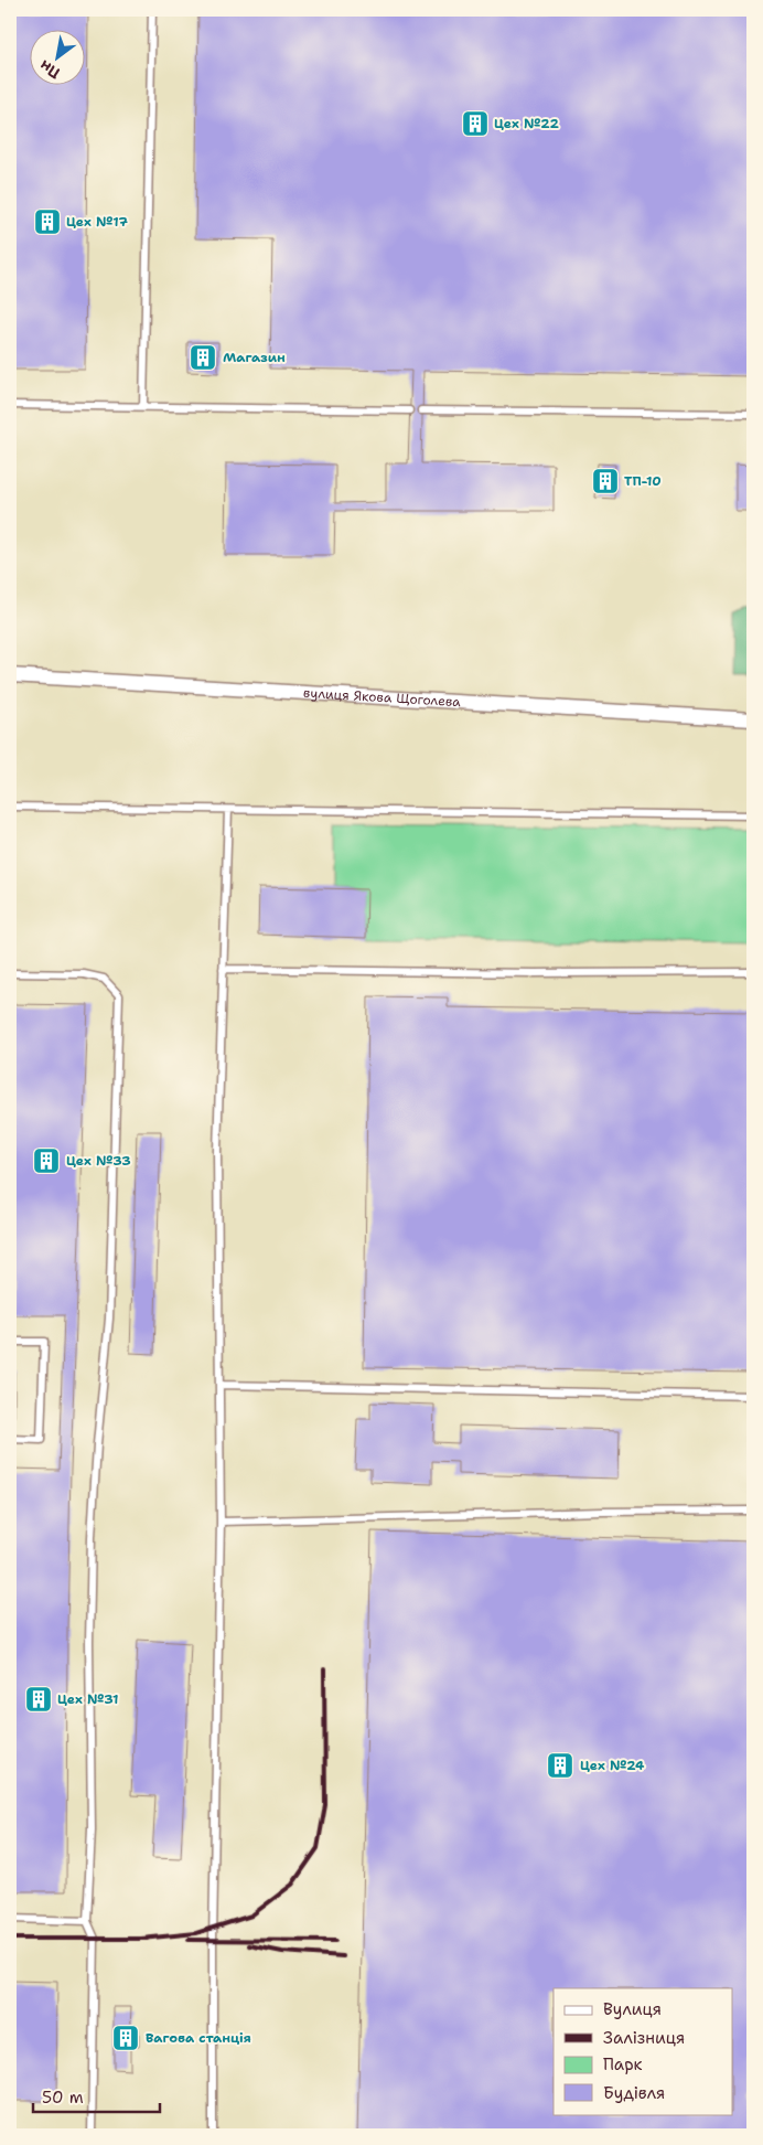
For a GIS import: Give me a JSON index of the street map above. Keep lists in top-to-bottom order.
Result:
{
  "streets": {
    "street": ["вулиця Якова Щоголева"]
  },
  "places": {
    "building": [
      "Цех №22",
      "Цех №17",
      "Магазин",
      "ТП-10",
      "Цех №33",
      "Цех №31",
      "Цех №24",
      "Вагова станція"
    ]
  },
  "legend": [
    "Вулиця",
    "Залізниця",
    "Парк",
    "Будівля"
  ],
  "scale_bar": "50 m",
  "north": "bottom left"
}
